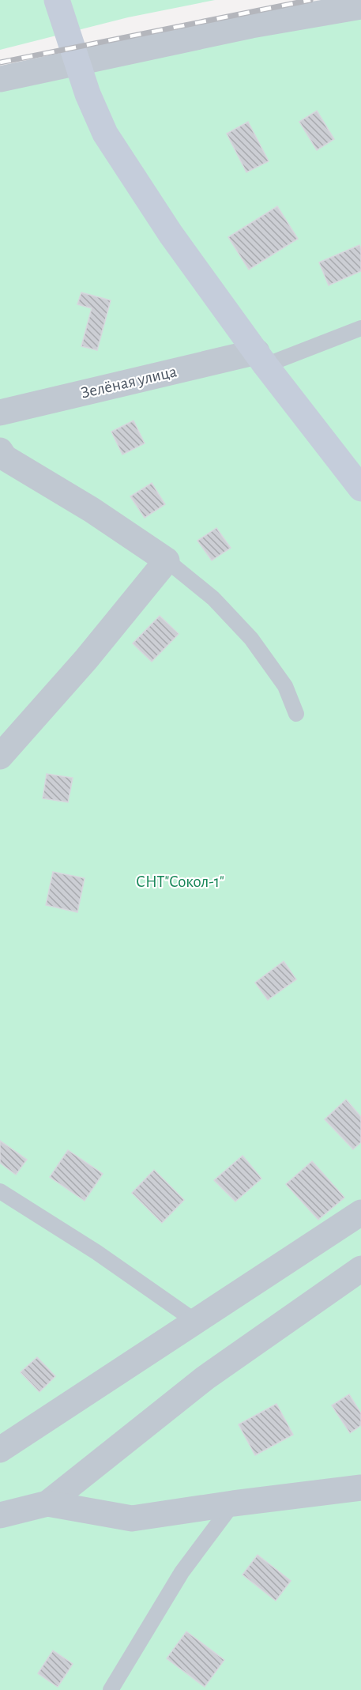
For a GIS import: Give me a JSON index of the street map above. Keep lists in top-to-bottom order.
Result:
{
  "streets": {
    "street": ["Зелёная улица"]
  },
  "parks": ["СНТ\"Сокол-1\""]
}
